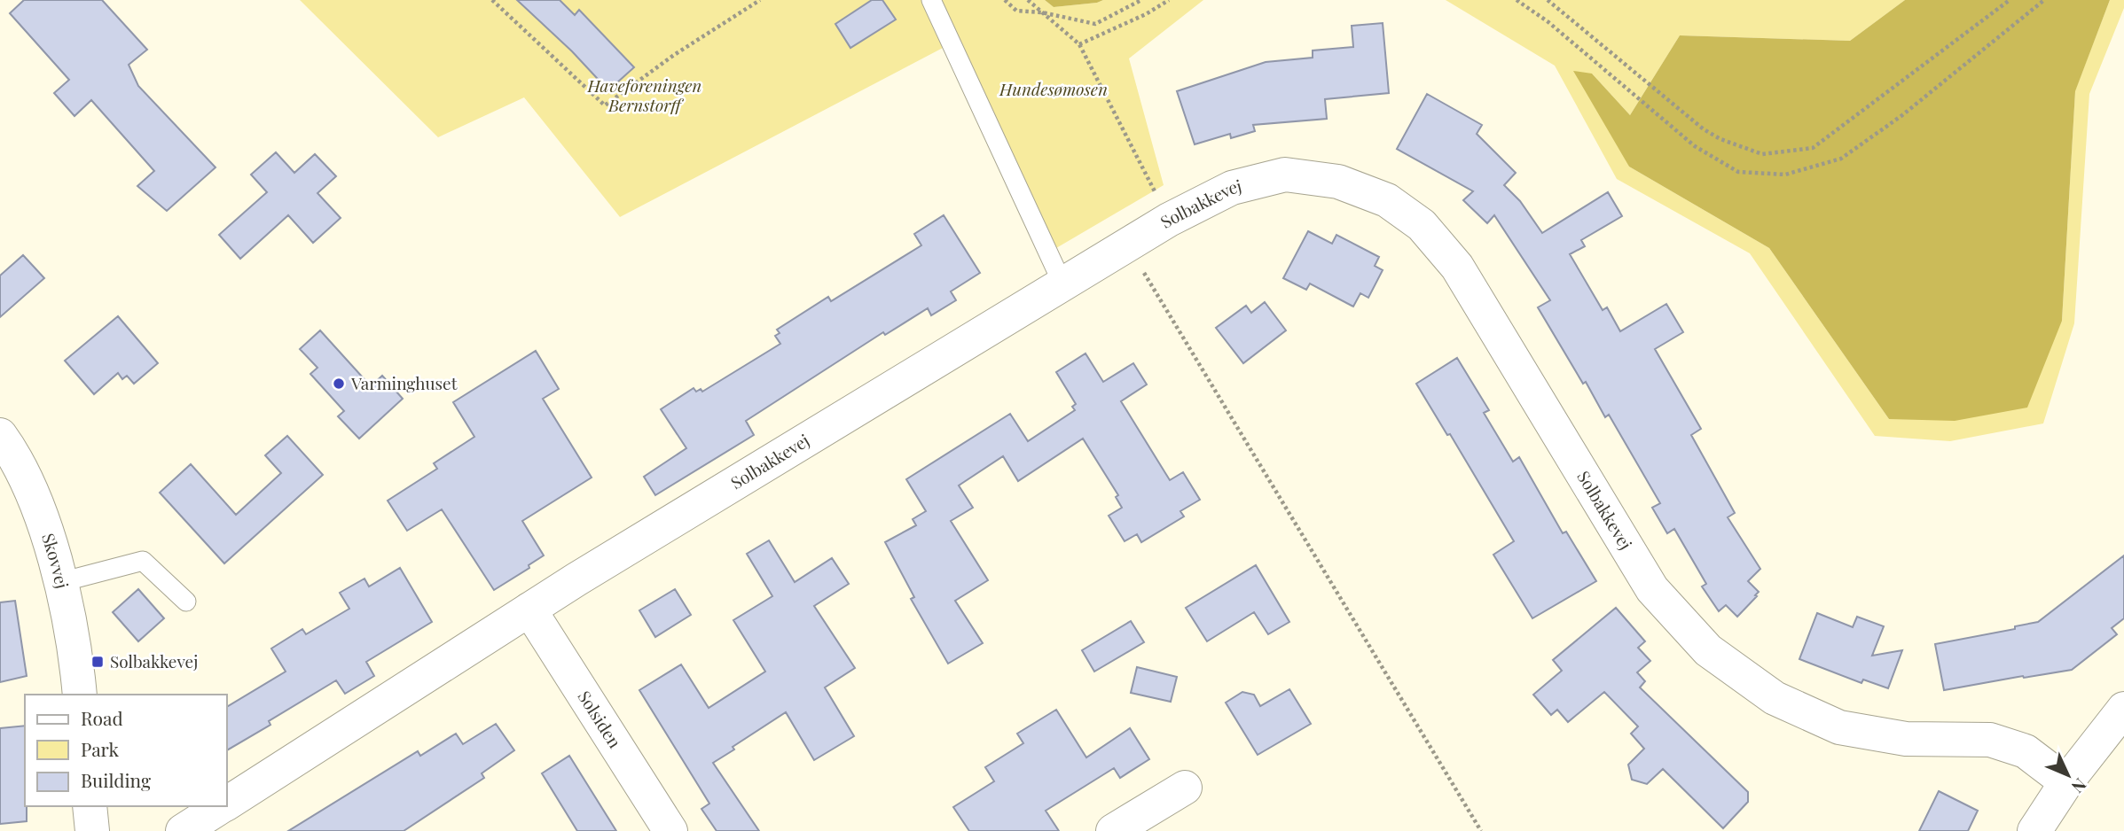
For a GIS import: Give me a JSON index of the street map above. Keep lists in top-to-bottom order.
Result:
{
  "streets": {
    "street": ["Solbakkevej", "Skovvej", "Solsiden"]
  },
  "crossings": [
    ["Solbakkevej", "Solsiden"]
  ],
  "parks": ["Haveforeningen Bernstorff", "Hundesømosen"],
  "places": {
    "other": ["Varminghuset"],
    "transit": ["Solbakkevej"]
  },
  "legend": ["Road", "Park", "Building"],
  "north": "bottom right"
}
